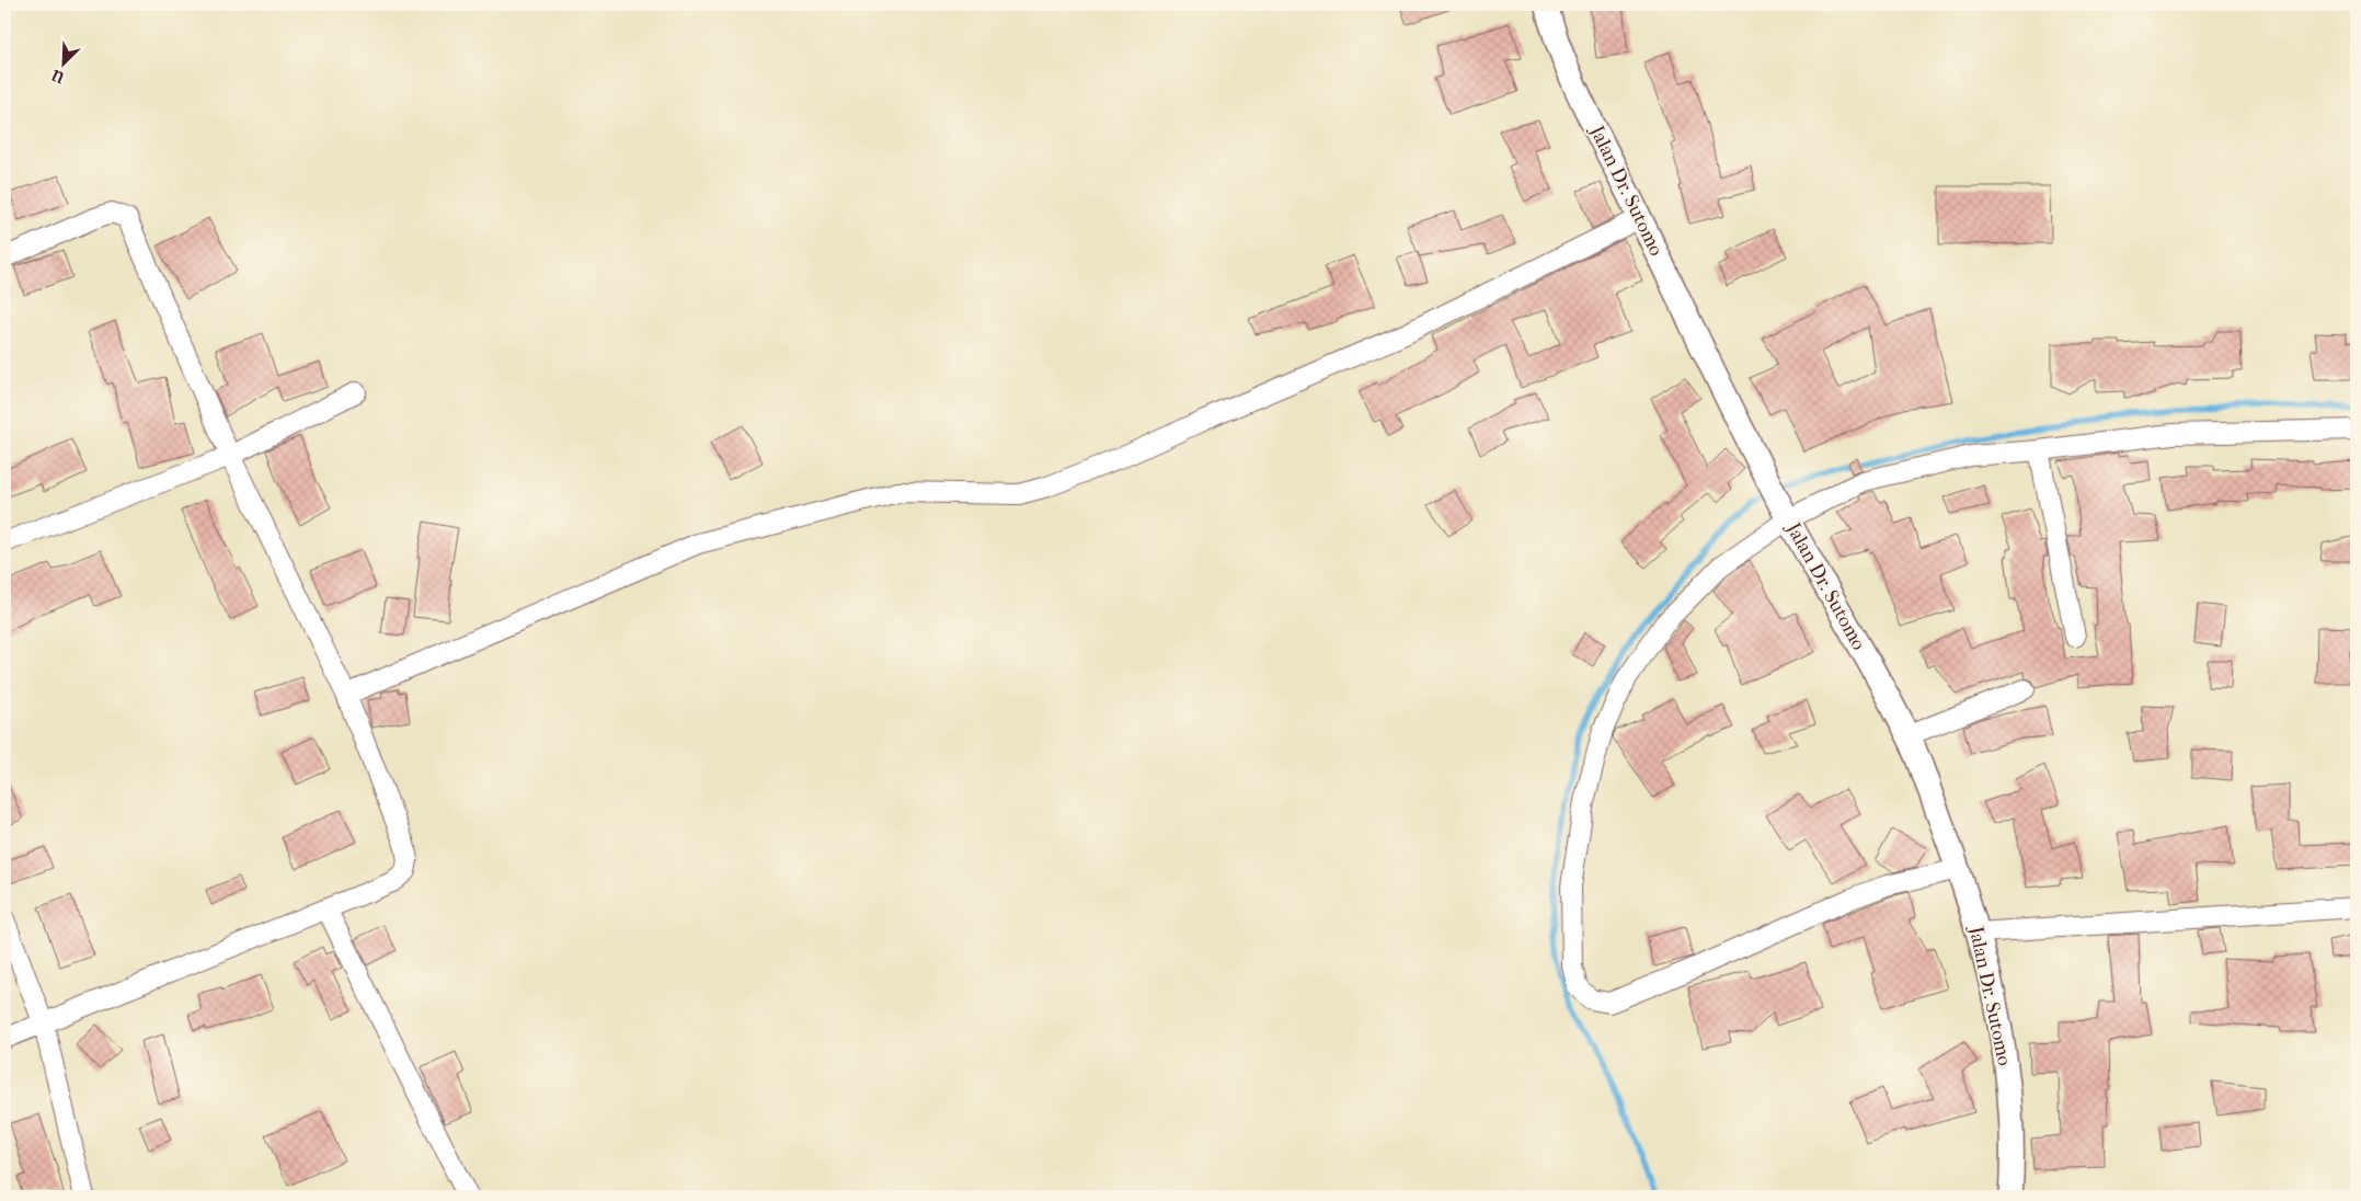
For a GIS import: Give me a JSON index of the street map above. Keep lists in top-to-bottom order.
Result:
{
  "streets": {
    "street": ["Jalan Dr. Sutomo"]
  },
  "north": "bottom left"
}
